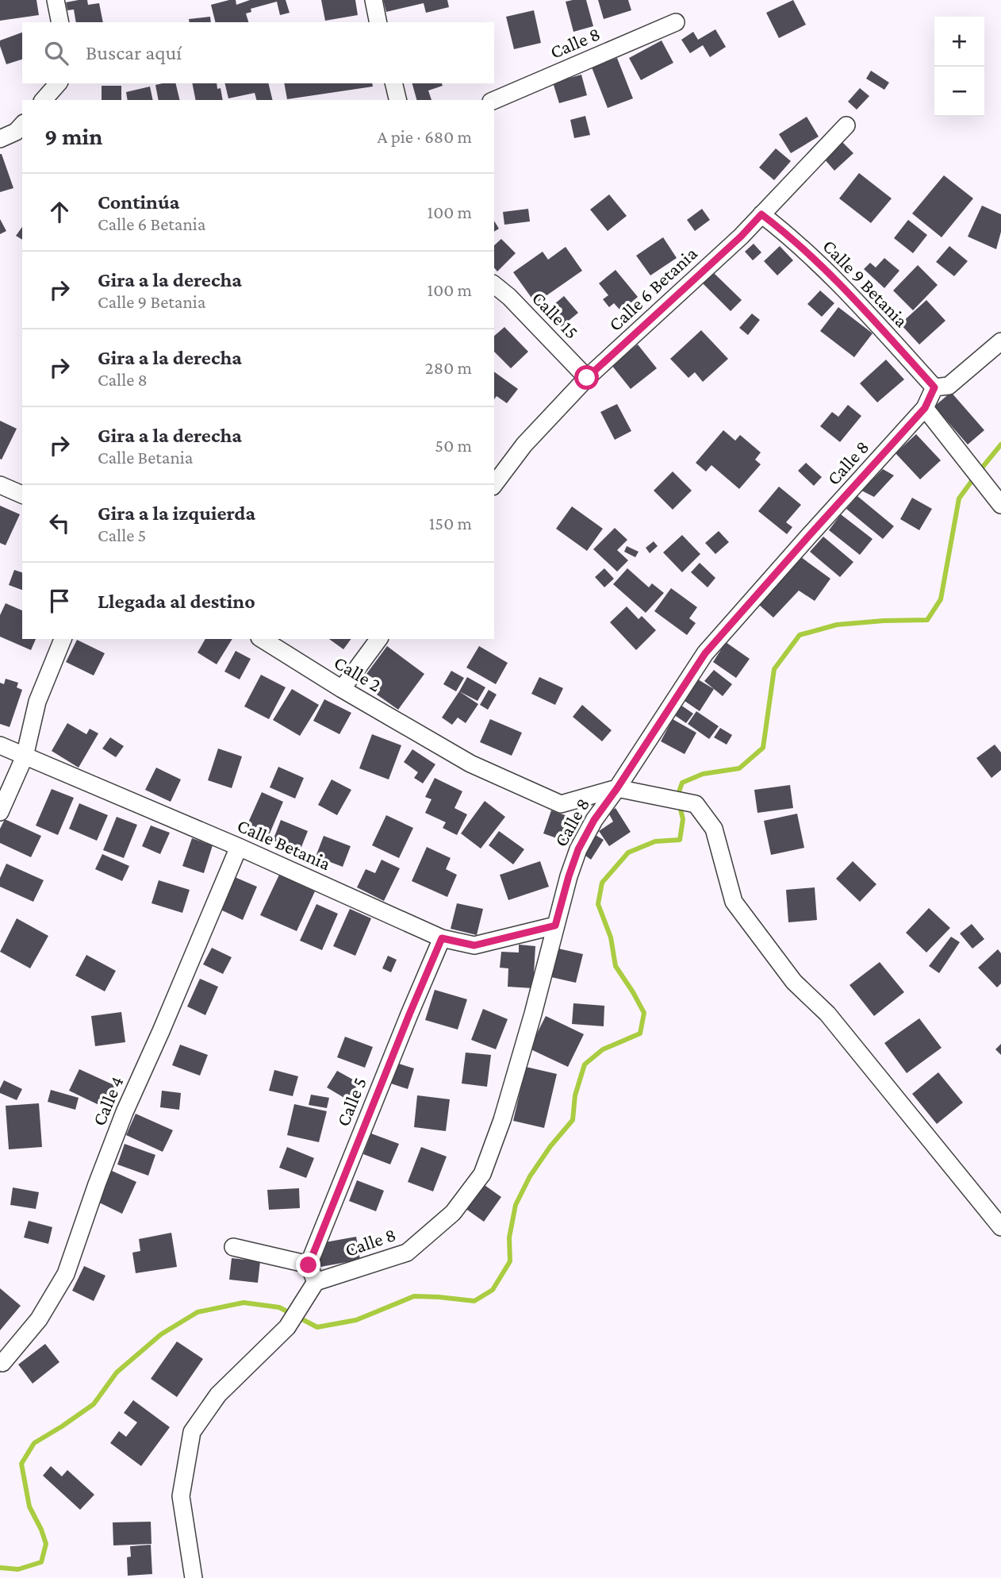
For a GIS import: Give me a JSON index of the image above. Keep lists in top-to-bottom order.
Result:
{
  "streets": {
    "street": [
      "Calle 8",
      "Calle 9 Betania",
      "Calle 6 Betania",
      "Calle 15",
      "Calle 2",
      "Calle Betania",
      "Calle 4",
      "Calle 5"
    ]
  },
  "crossings": [
    ["Calle 8", "Calle 9 Betania"],
    ["Calle 8", "Calle 2"],
    ["Calle 8", "Calle Betania"],
    ["Calle 9 Betania", "Calle 6 Betania"],
    ["Calle 6 Betania", "Calle 15"],
    ["Calle Betania", "Calle 4"],
    ["Calle Betania", "Calle 5"]
  ],
  "page": {
    "map_buttons": ["+", "−"],
    "search": "Buscar aquí",
    "heading": ["9 min", "A pie · 680 m"],
    "list": [
      ["Continúa", "Calle 6 Betania", "100 m"],
      ["Gira a la derecha", "Calle 9 Betania", "100 m"],
      ["Gira a la derecha", "Calle 8", "280 m"],
      ["Gira a la derecha", "Calle Betania", "50 m"],
      ["Gira a la izquierda", "Calle 5", "150 m"],
      "Llegada al destino"
    ]
  }
}
